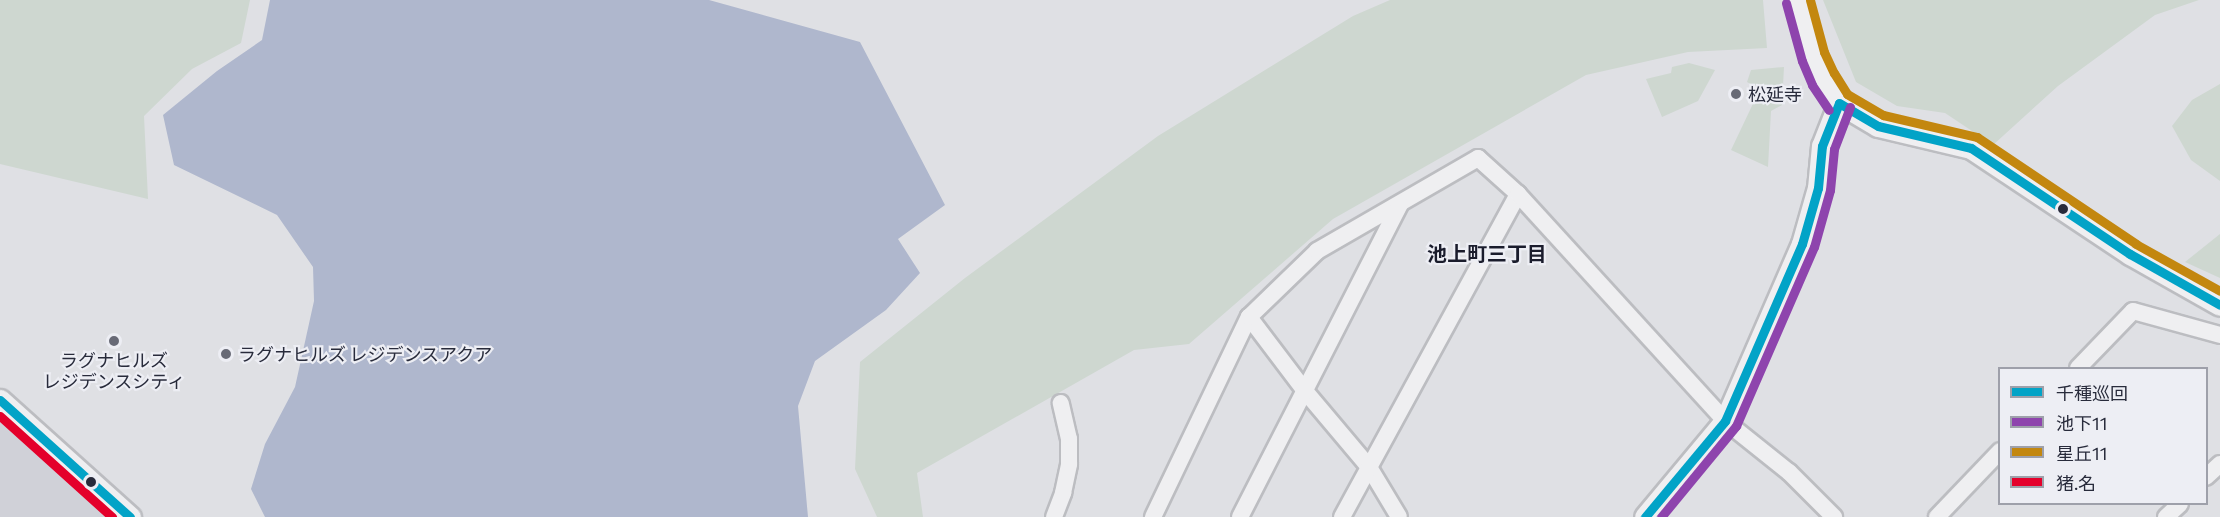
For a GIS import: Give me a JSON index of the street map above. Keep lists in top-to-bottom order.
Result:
{
  "districts": ["池上町三丁目"],
  "places": ["松延寺", "ラグナヒルズ レジデンスシティ", "ラグナヒルズ レジデンスアクア"],
  "lines": [
    "transit line 星丘11",
    "transit line 池下11",
    "transit line 千種巡回",
    "transit line 猪.名"
  ],
  "legend": [
    "千種巡回",
    "池下11",
    "星丘11",
    "猪.名"
  ]
}
